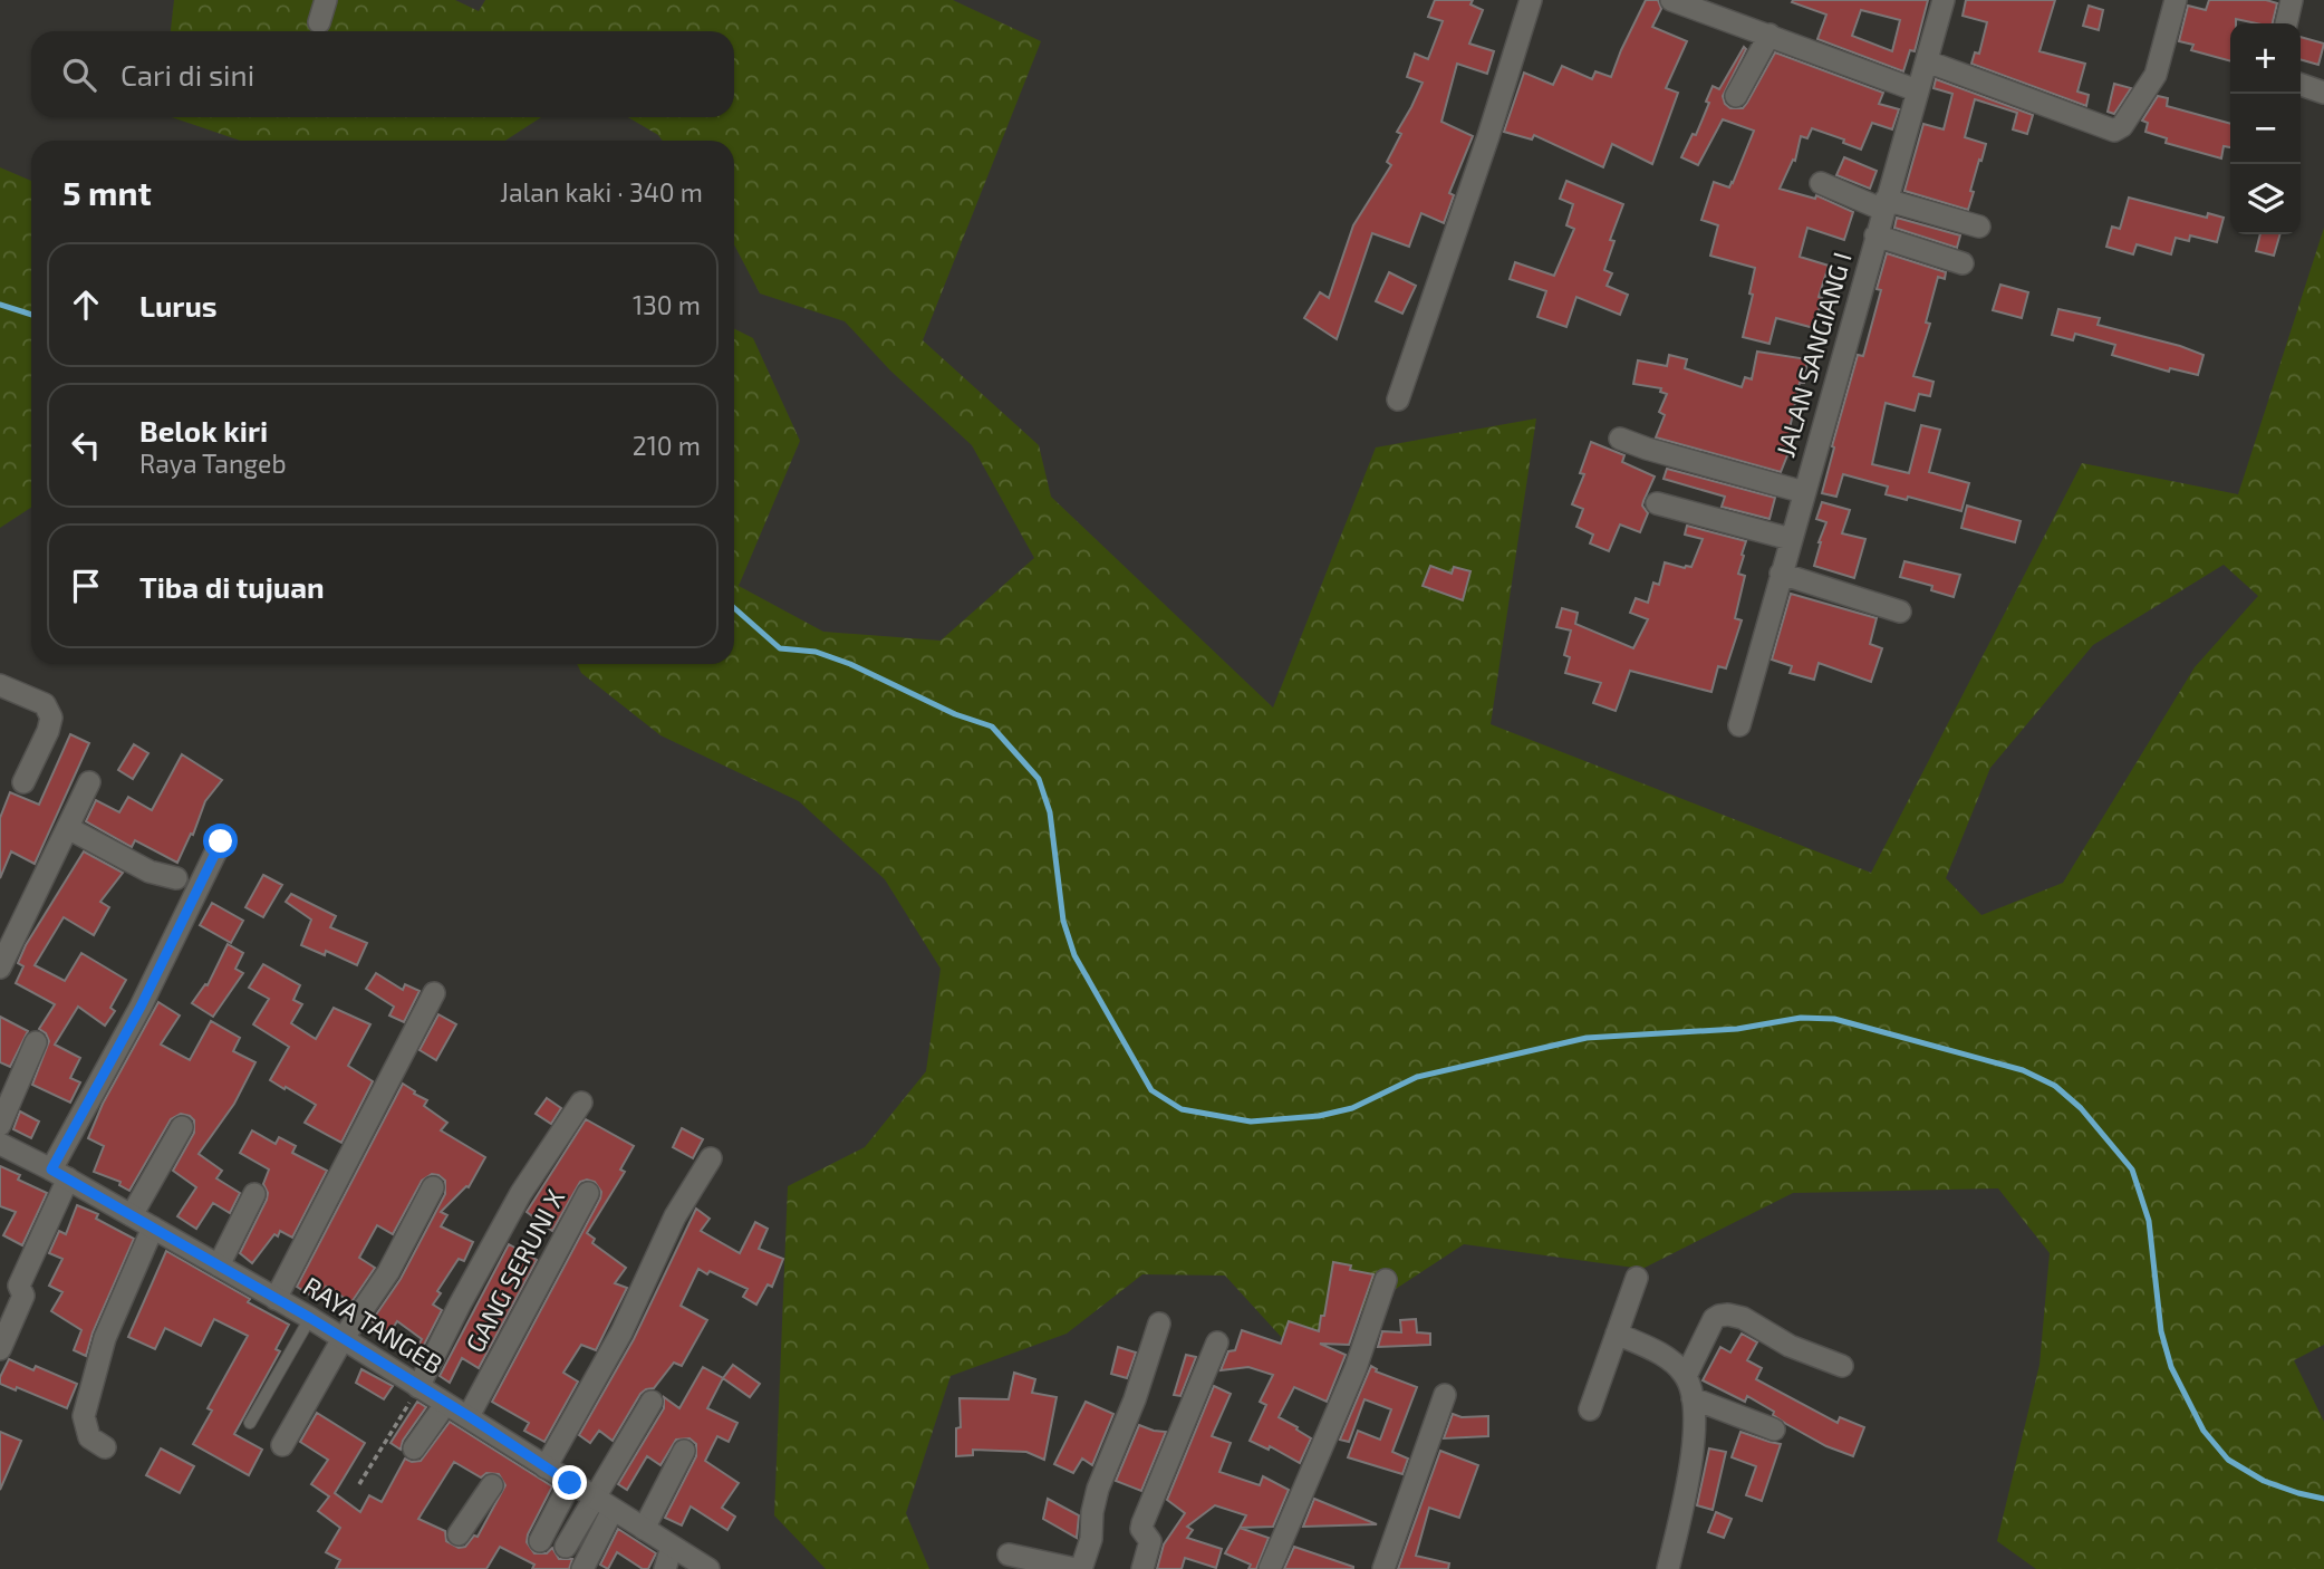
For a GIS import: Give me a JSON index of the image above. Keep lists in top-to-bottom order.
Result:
{
  "streets": {
    "street": ["JALAN SANGIANG I", "GANG SERUNI X", "RAYA TANGEB"]
  },
  "crossings": [
    ["GANG SERUNI X", "RAYA TANGEB"]
  ],
  "page": {
    "map_buttons": ["+", "−"],
    "search": "Cari di sini",
    "heading": ["5 mnt", "Jalan kaki · 340 m"],
    "list": [
      ["Lurus", "130 m"],
      ["Belok kiri", "Raya Tangeb", "210 m"],
      "Tiba di tujuan"
    ]
  }
}
